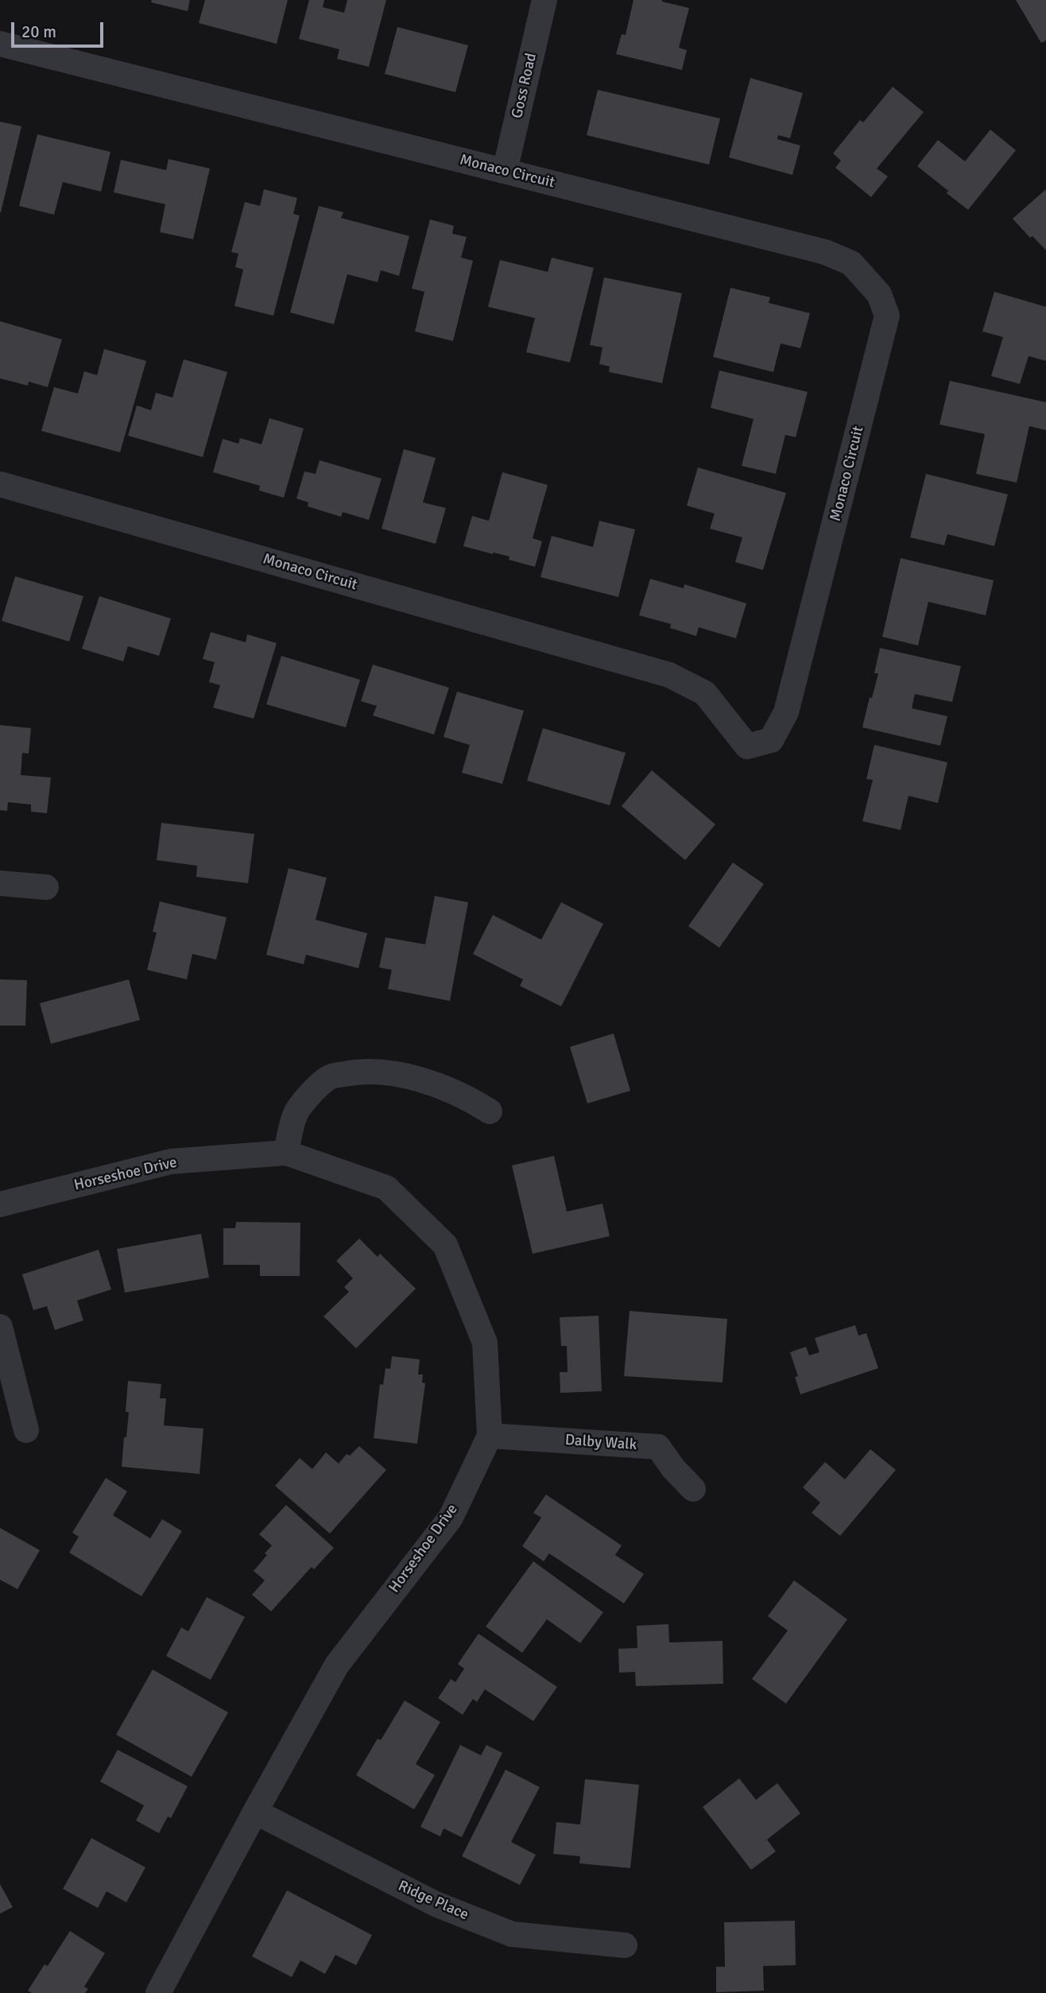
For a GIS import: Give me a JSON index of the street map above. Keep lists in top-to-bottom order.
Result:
{
  "streets": {
    "street": [
      "Goss Road",
      "Monaco Circuit",
      "Horseshoe Drive",
      "Dalby Walk",
      "Ridge Place"
    ]
  },
  "crossings": [
    ["Goss Road", "Monaco Circuit"],
    ["Horseshoe Drive", "Dalby Walk"],
    ["Horseshoe Drive", "Ridge Place"]
  ],
  "scale_bar": "20 m"
}
